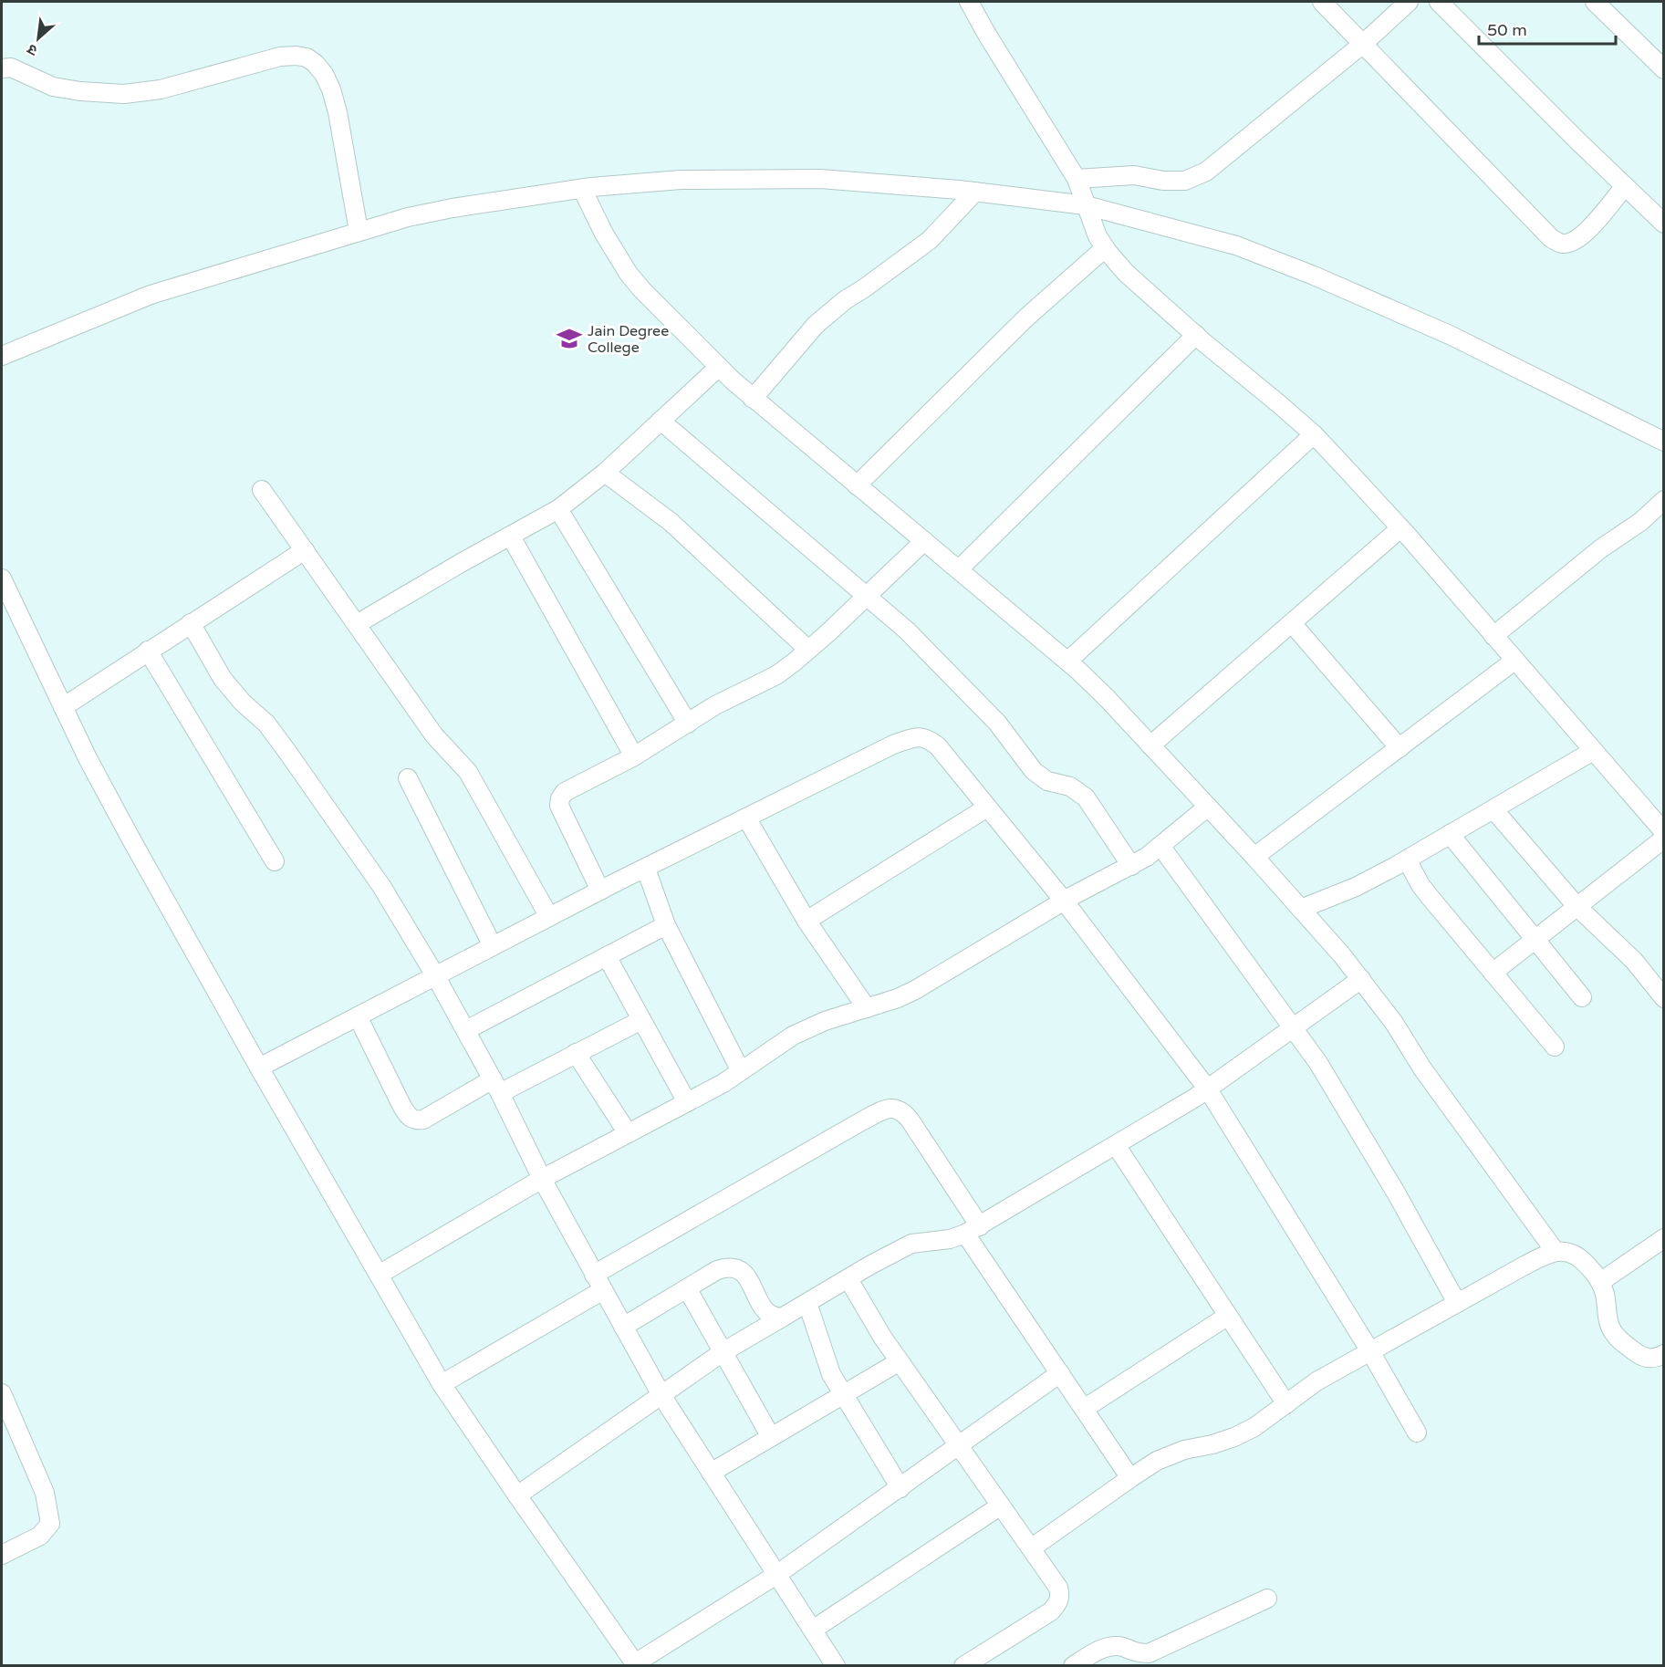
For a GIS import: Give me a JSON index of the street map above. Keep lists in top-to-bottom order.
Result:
{
  "places": {
    "school or university": ["Jain Degree College"]
  },
  "scale_bar": "50 m",
  "north": "bottom left"
}
